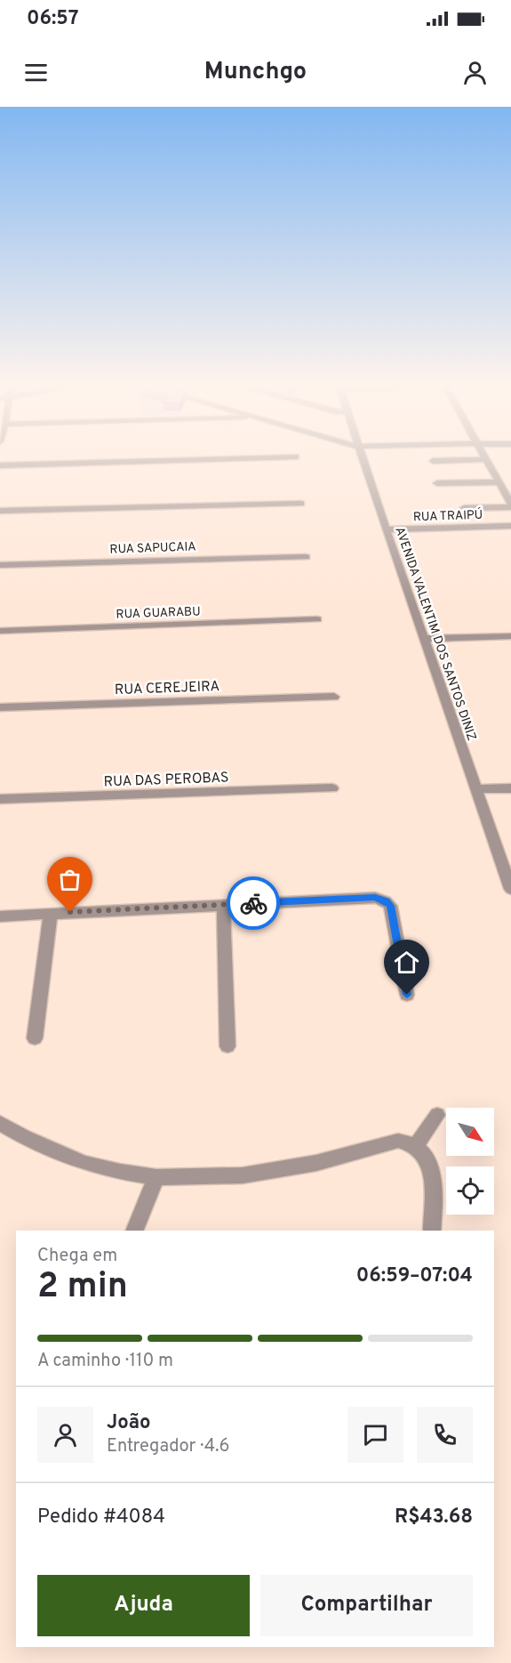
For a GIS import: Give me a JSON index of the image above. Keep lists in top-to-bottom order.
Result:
{
  "streets": {
    "street": [
      "RUA TRAIPÚ",
      "RUA SAPUCAIA",
      "RUA GUARABU",
      "AVENIDA VALENTIM DOS SANTOS DINIZ",
      "RUA CEREJEIRA",
      "RUA DAS PEROBAS"
    ]
  },
  "crossings": [
    ["RUA TRAIPÚ", "AVENIDA VALENTIM DOS SANTOS DINIZ"]
  ],
  "north": "bottom right",
  "page": {
    "status": "06:57",
    "header": "Munchgo",
    "heading": ["2 min", "Chega em", "06:59–07:04"],
    "panel": [
      "João",
      "Entregador · 4.6",
      "Pedido #4084",
      "R$43.68"
    ],
    "bar": "A caminho · 110 m",
    "buttons": ["Ajuda", "Compartilhar"]
  }
}
